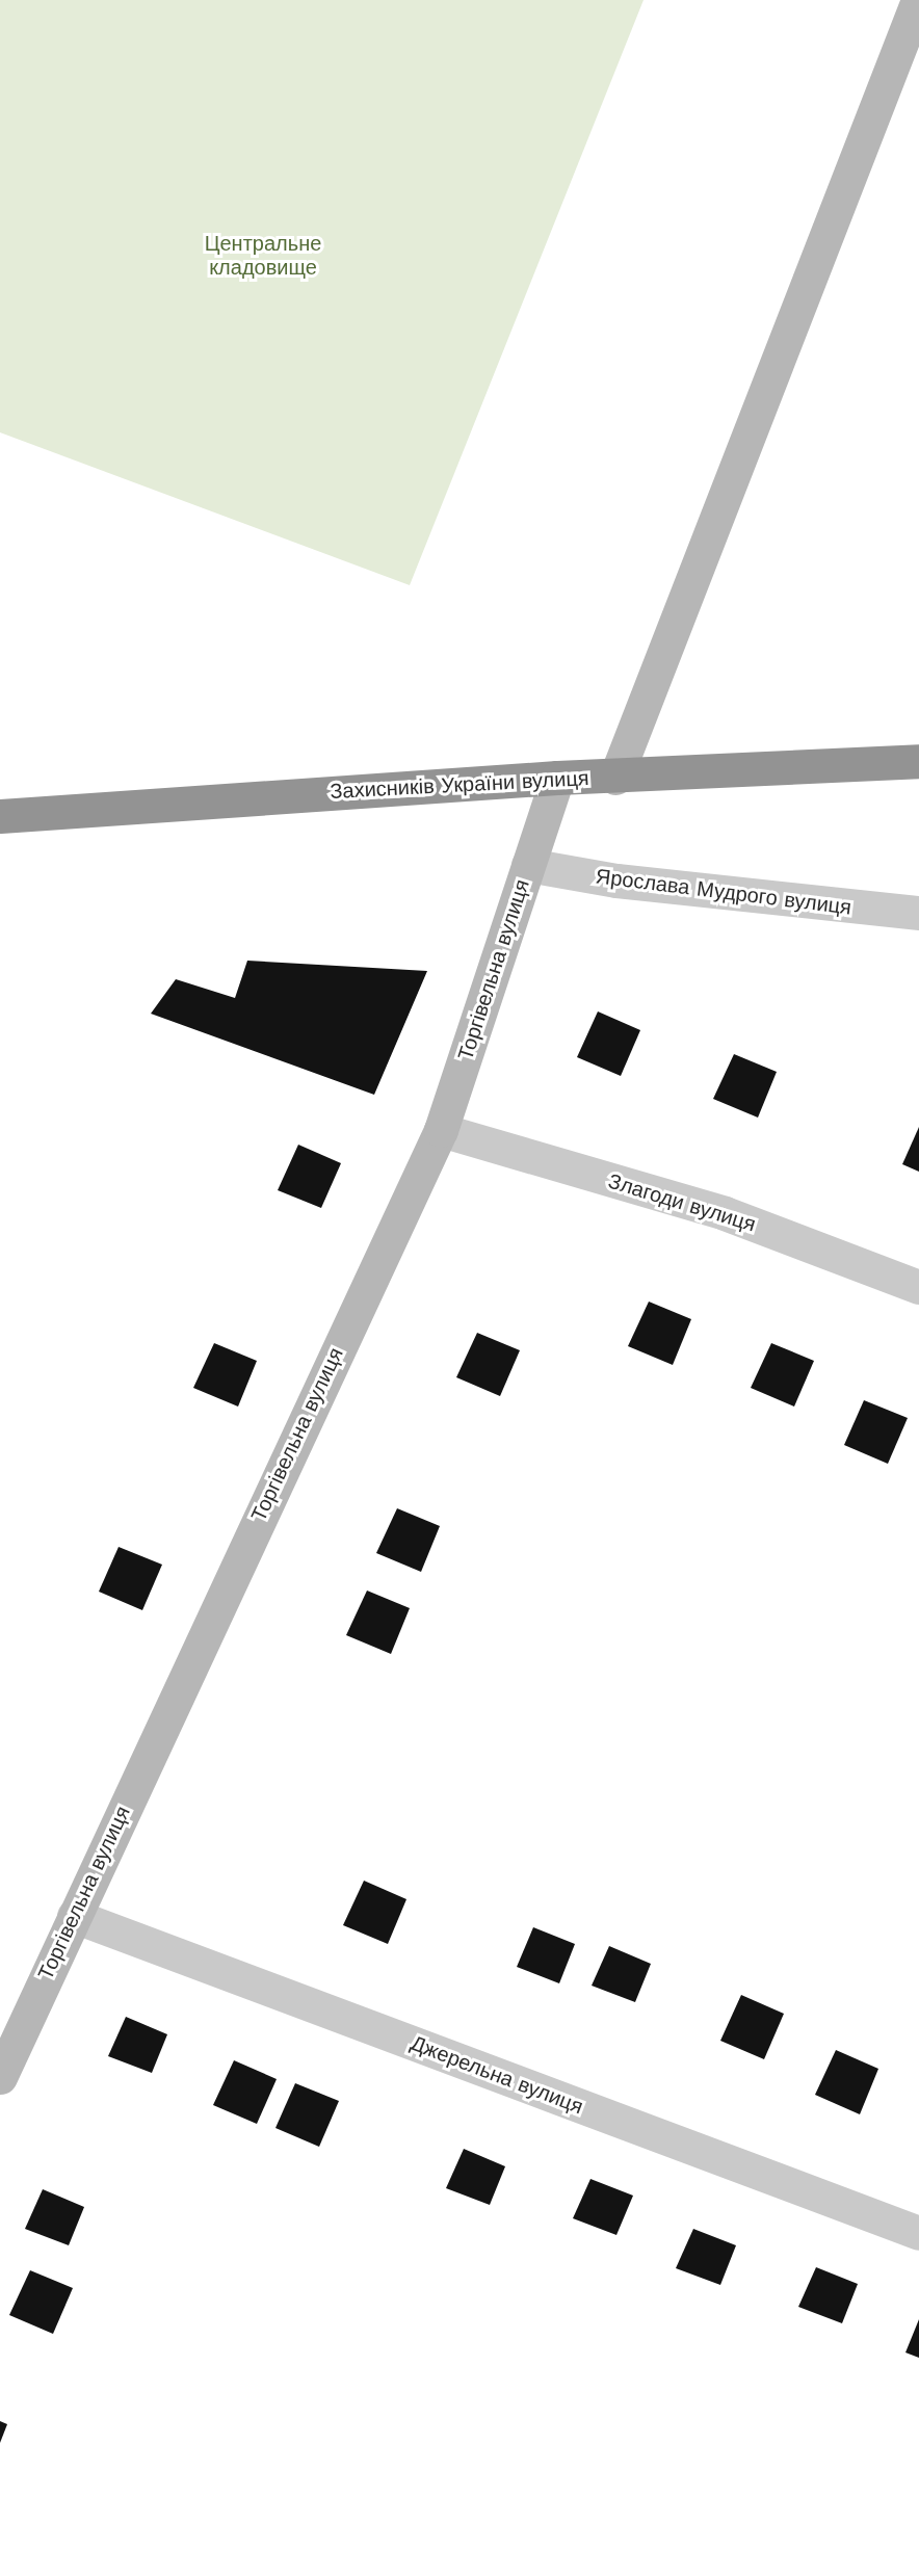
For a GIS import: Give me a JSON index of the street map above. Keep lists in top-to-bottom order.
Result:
{
  "streets": {
    "highway": ["Захисників України вулиця"],
    "street": [
      "Ярослава Мудрого вулиця",
      "Торгівельна вулиця",
      "Злагоди вулиця",
      "Джерельна вулиця"
    ]
  },
  "crossings": [
    ["Захисників України вулиця", "Торгівельна вулиця"],
    ["Ярослава Мудрого вулиця", "Торгівельна вулиця"],
    ["Торгівельна вулиця", "Злагоди вулиця"],
    ["Торгівельна вулиця", "Джерельна вулиця"]
  ],
  "parks": ["Центральне кладовище"]
}
